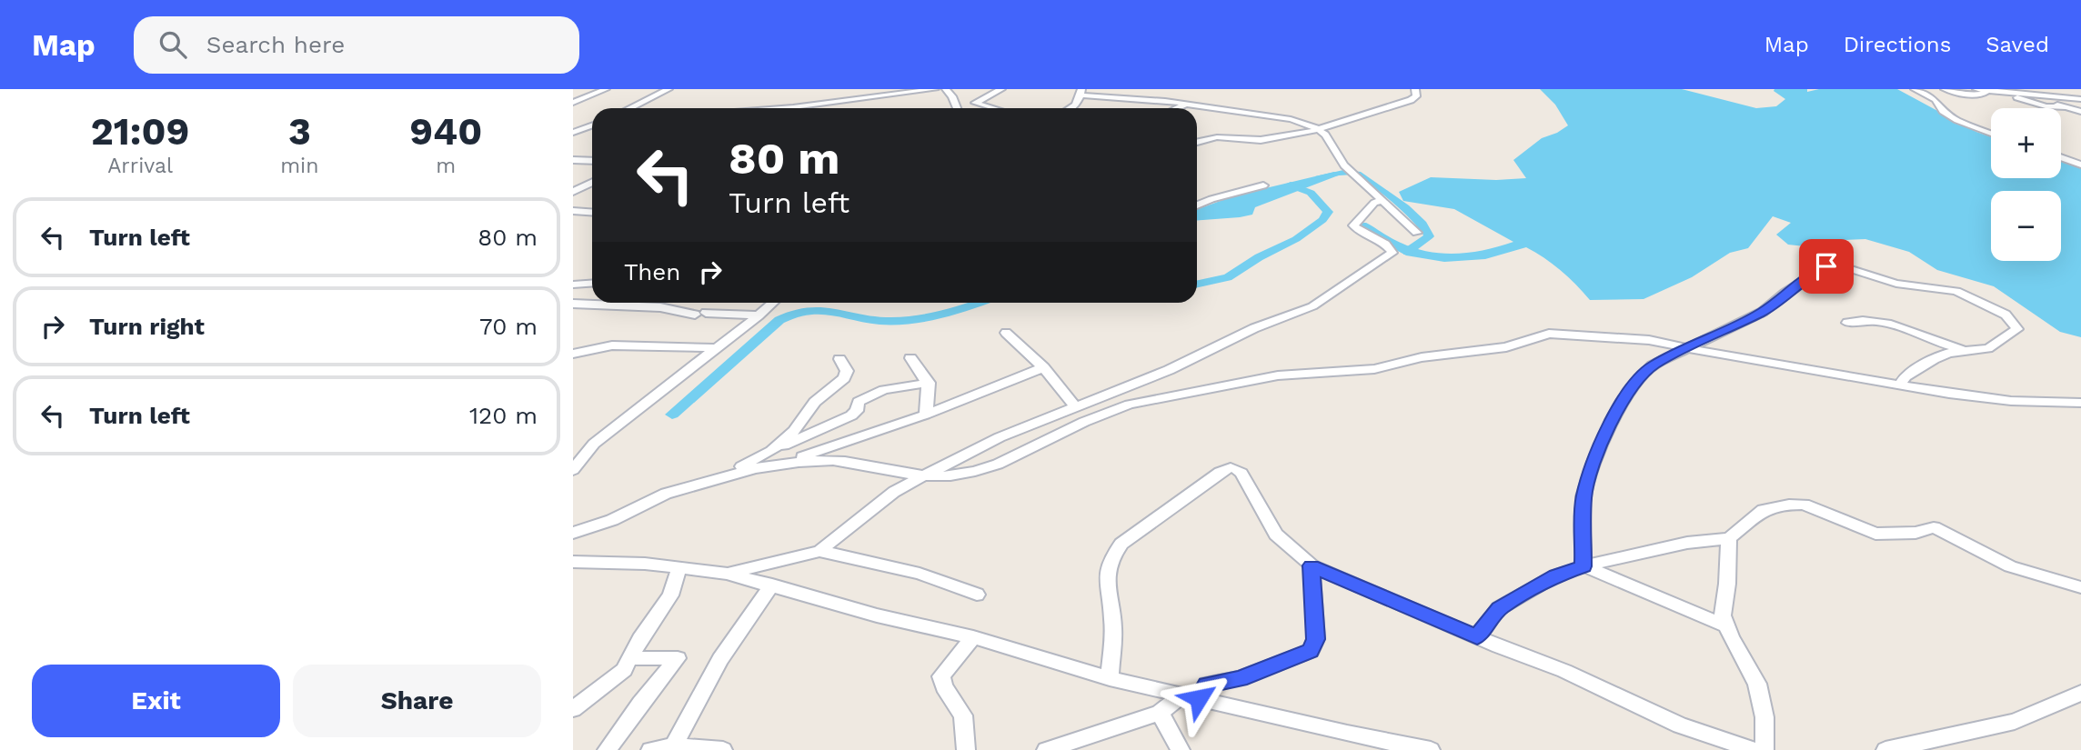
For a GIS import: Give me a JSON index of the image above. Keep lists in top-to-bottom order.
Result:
{
  "page": {
    "header": "Map",
    "search": "Search here",
    "nav": ["Map", "Directions", "Saved"],
    "eta": [
      "21:09",
      "Arrival",
      "3",
      "min",
      "940",
      "m"
    ],
    "map_buttons": ["+", "−"],
    "turn": ["80 m", "Turn left"],
    "list": [
      {
        "name": "Turn left",
        "value": "80 m"
      },
      {
        "name": "Turn right",
        "value": "70 m"
      },
      {
        "name": "Turn left",
        "value": "120 m"
      }
    ],
    "then": "Then",
    "buttons": ["Exit", "Share"]
  }
}
